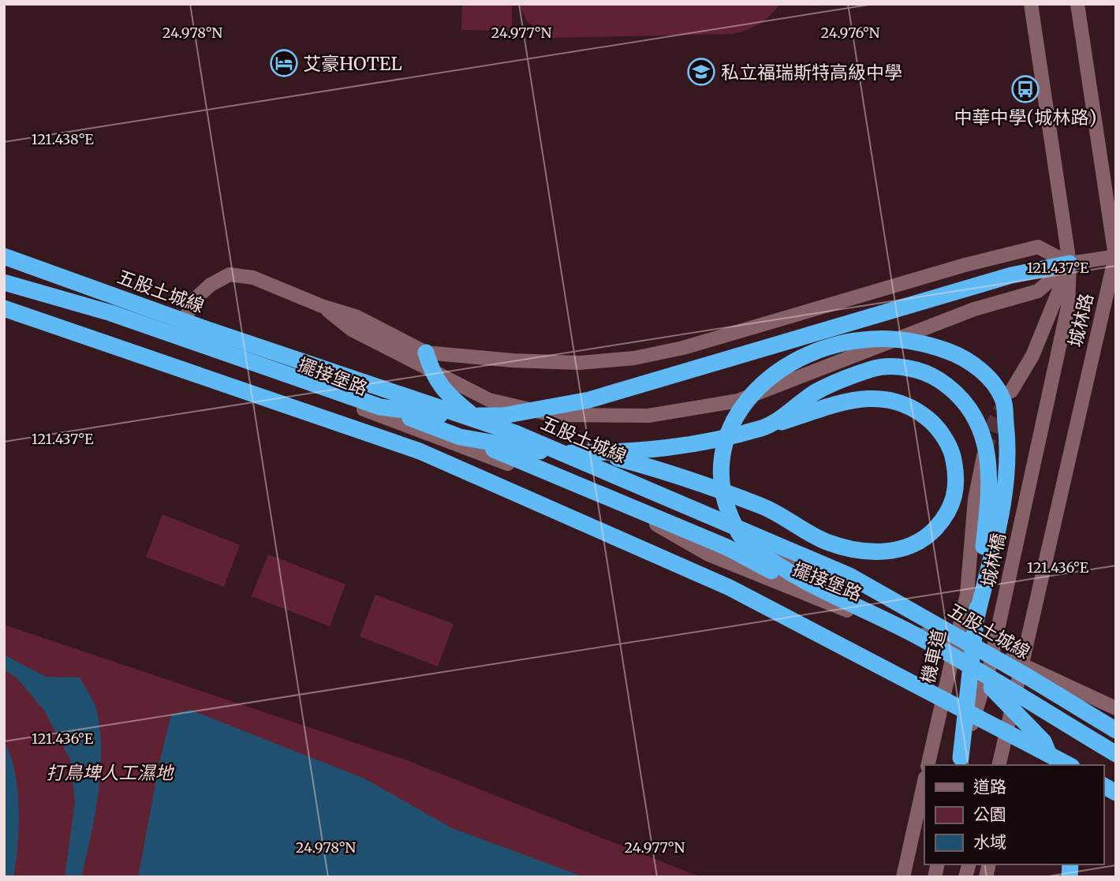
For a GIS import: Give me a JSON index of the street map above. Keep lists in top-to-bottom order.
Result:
{
  "streets": {
    "highway": ["五股土城線"],
    "street": [
      "城林路",
      "擺接堡路",
      "城林橋",
      "機車道"
    ]
  },
  "crossings": [
    ["城林路", "城林橋"]
  ],
  "parks": ["打鳥埤人工濕地"],
  "places": {
    "hotel": ["艾豪HOTEL"],
    "school or university": ["私立福瑞斯特高級中學"],
    "bus stop": ["中華中學(城林路)"]
  },
  "legend": ["道路", "公園", "水域"],
  "coordinates": [
    "24.978°N",
    "24.977°N",
    "24.976°N",
    "121.438°E",
    "121.437°E",
    "121.436°E"
  ]
}
